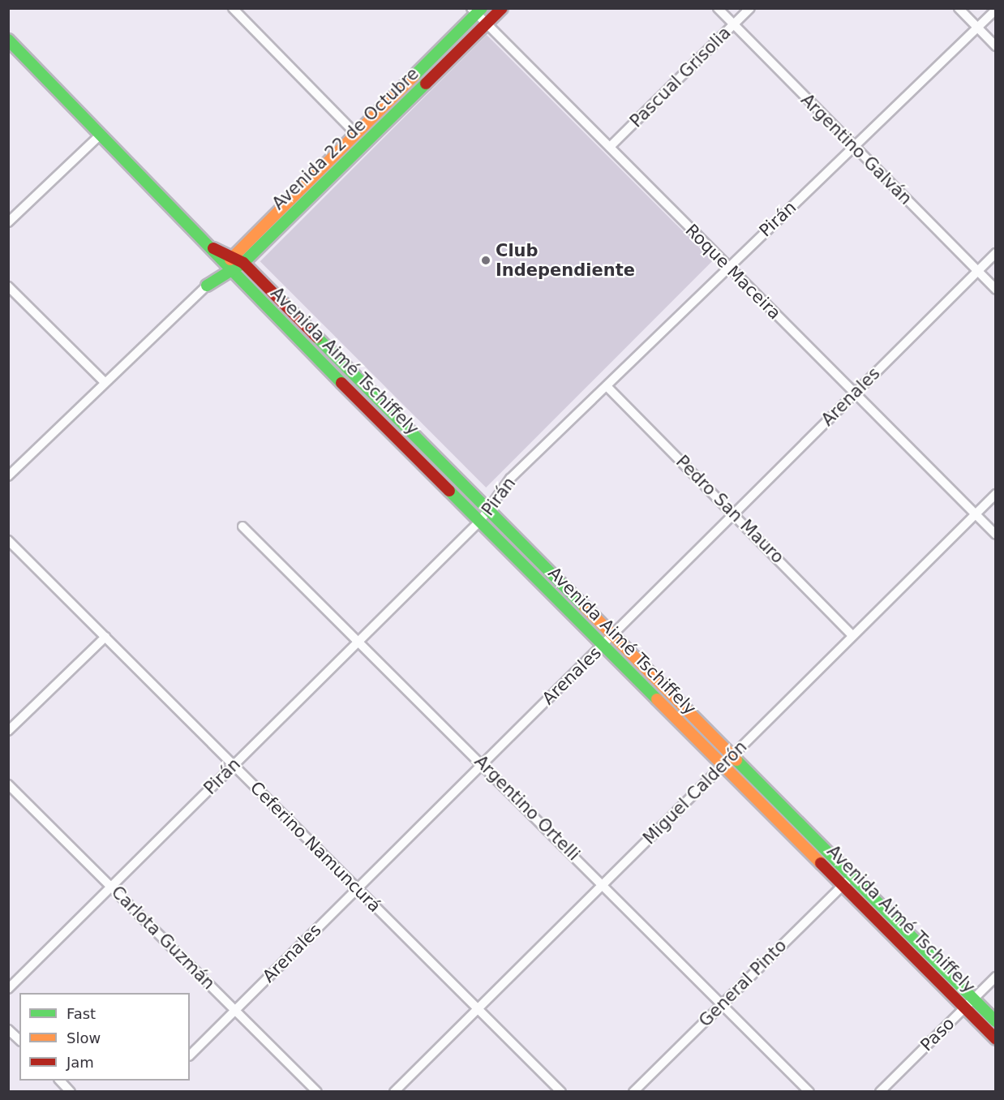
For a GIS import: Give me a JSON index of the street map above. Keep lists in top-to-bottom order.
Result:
{
  "streets": {
    "main road": ["Avenida 22 de Octubre", "Avenida Aimé Tschiffely"],
    "street": [
      "Pascual Grisolia",
      "Argentino Galván",
      "Pirán",
      "Roque Maceira",
      "Arenales",
      "Pedro San Mauro",
      "Miguel Calderón",
      "Argentino Ortelli",
      "Ceferino Namuncurá",
      "Carlota Guzmán",
      "General Pinto",
      "Paso"
    ]
  },
  "crossings": [
    ["Pascual Grisolia", "Argentino Galván"],
    ["Pascual Grisolia", "Roque Maceira"],
    ["Avenida 22 de Octubre", "Roque Maceira"],
    ["Avenida 22 de Octubre", "Avenida Aimé Tschiffely"],
    ["Argentino Galván", "Pirán"],
    ["Argentino Galván", "Arenales"],
    ["Pirán", "Roque Maceira"],
    ["Pirán", "Avenida Aimé Tschiffely"],
    ["Pirán", "Pedro San Mauro"],
    ["Pirán", "Argentino Ortelli"],
    ["Pirán", "Ceferino Namuncurá"],
    ["Pirán", "Carlota Guzmán"],
    ["Roque Maceira", "Arenales"],
    ["Roque Maceira", "Miguel Calderón"],
    ["Avenida Aimé Tschiffely", "Arenales"],
    ["Avenida Aimé Tschiffely", "Miguel Calderón"],
    ["Avenida Aimé Tschiffely", "General Pinto"],
    ["Avenida Aimé Tschiffely", "Paso"],
    ["Arenales", "Pedro San Mauro"],
    ["Arenales", "Argentino Ortelli"],
    ["Arenales", "Ceferino Namuncurá"],
    ["Arenales", "Carlota Guzmán"],
    ["Pedro San Mauro", "Miguel Calderón"],
    ["Miguel Calderón", "Argentino Ortelli"],
    ["Miguel Calderón", "Ceferino Namuncurá"],
    ["Argentino Ortelli", "General Pinto"]
  ],
  "places": ["Club Independiente"],
  "legend": ["Fast", "Slow", "Jam"]
}
